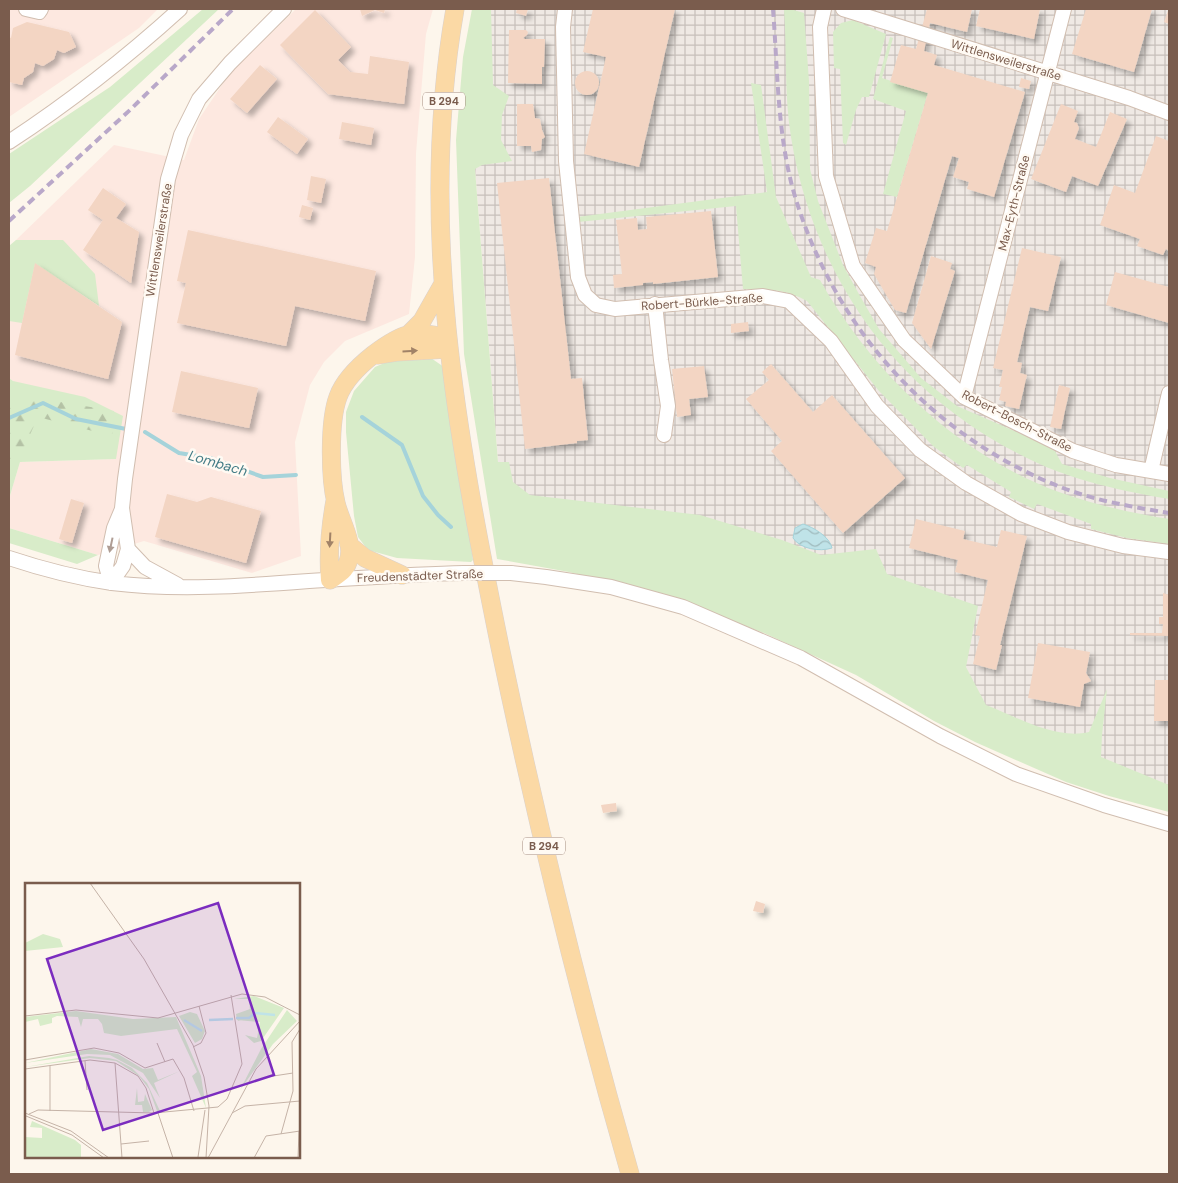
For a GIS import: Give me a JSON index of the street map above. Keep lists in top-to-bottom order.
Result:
{
  "streets": {
    "main road": ["B 294"],
    "street": [
      "Wittlensweilerstraße",
      "Max-Eyth-Straße",
      "Robert-Bürkle-Straße",
      "Robert-Bosch-Straße",
      "Freudenstädter Straße"
    ]
  },
  "crossings": [
    ["Wittlensweilerstraße", "Max-Eyth-Straße"],
    ["Wittlensweilerstraße", "Freudenstädter Straße"],
    ["Max-Eyth-Straße", "Robert-Bosch-Straße"]
  ],
  "water": ["Lombach"]
}
